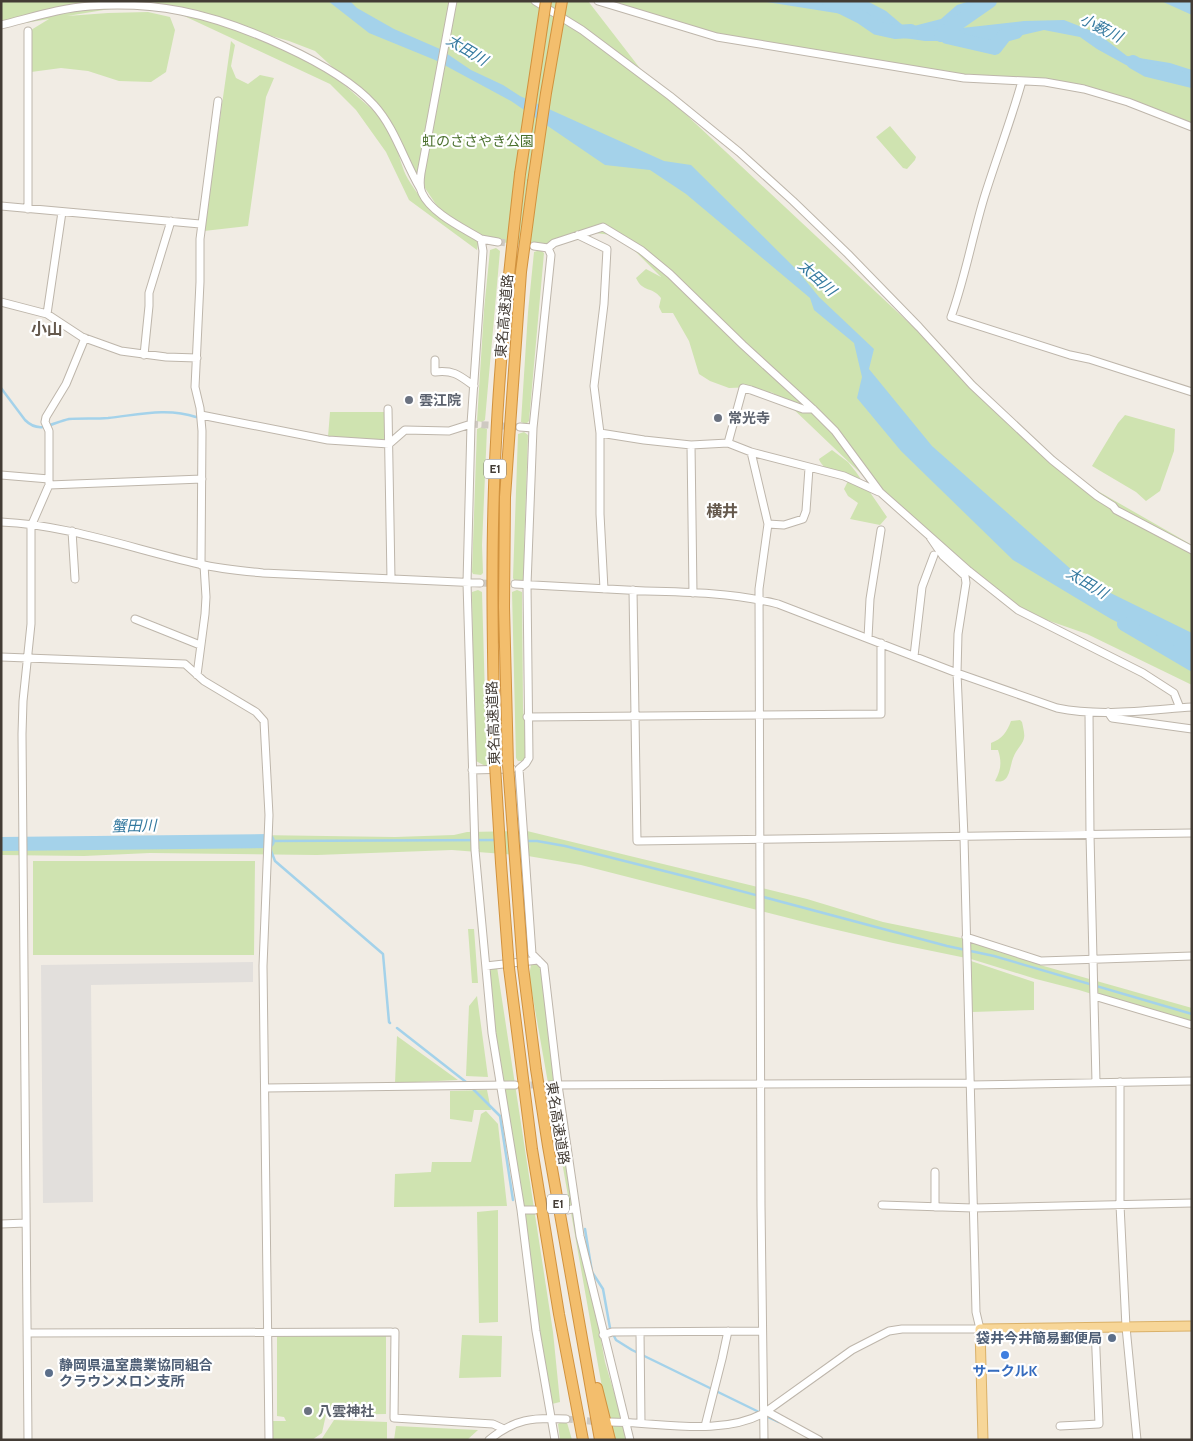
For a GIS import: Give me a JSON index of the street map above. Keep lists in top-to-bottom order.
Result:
{
  "streets": {
    "highway": ["東名高速道路", "E1"]
  },
  "districts": ["小山", "横井"],
  "water": ["小薮川", "太田川", "蟹田川"],
  "parks": ["虹のささやき公園"],
  "places": [
    "雲江院",
    "常光寺",
    "袋井今井簡易郵便局",
    "サークルK",
    "静岡県温室農業協同組合 クラウンメロン支所",
    "八雲神社"
  ]
}
